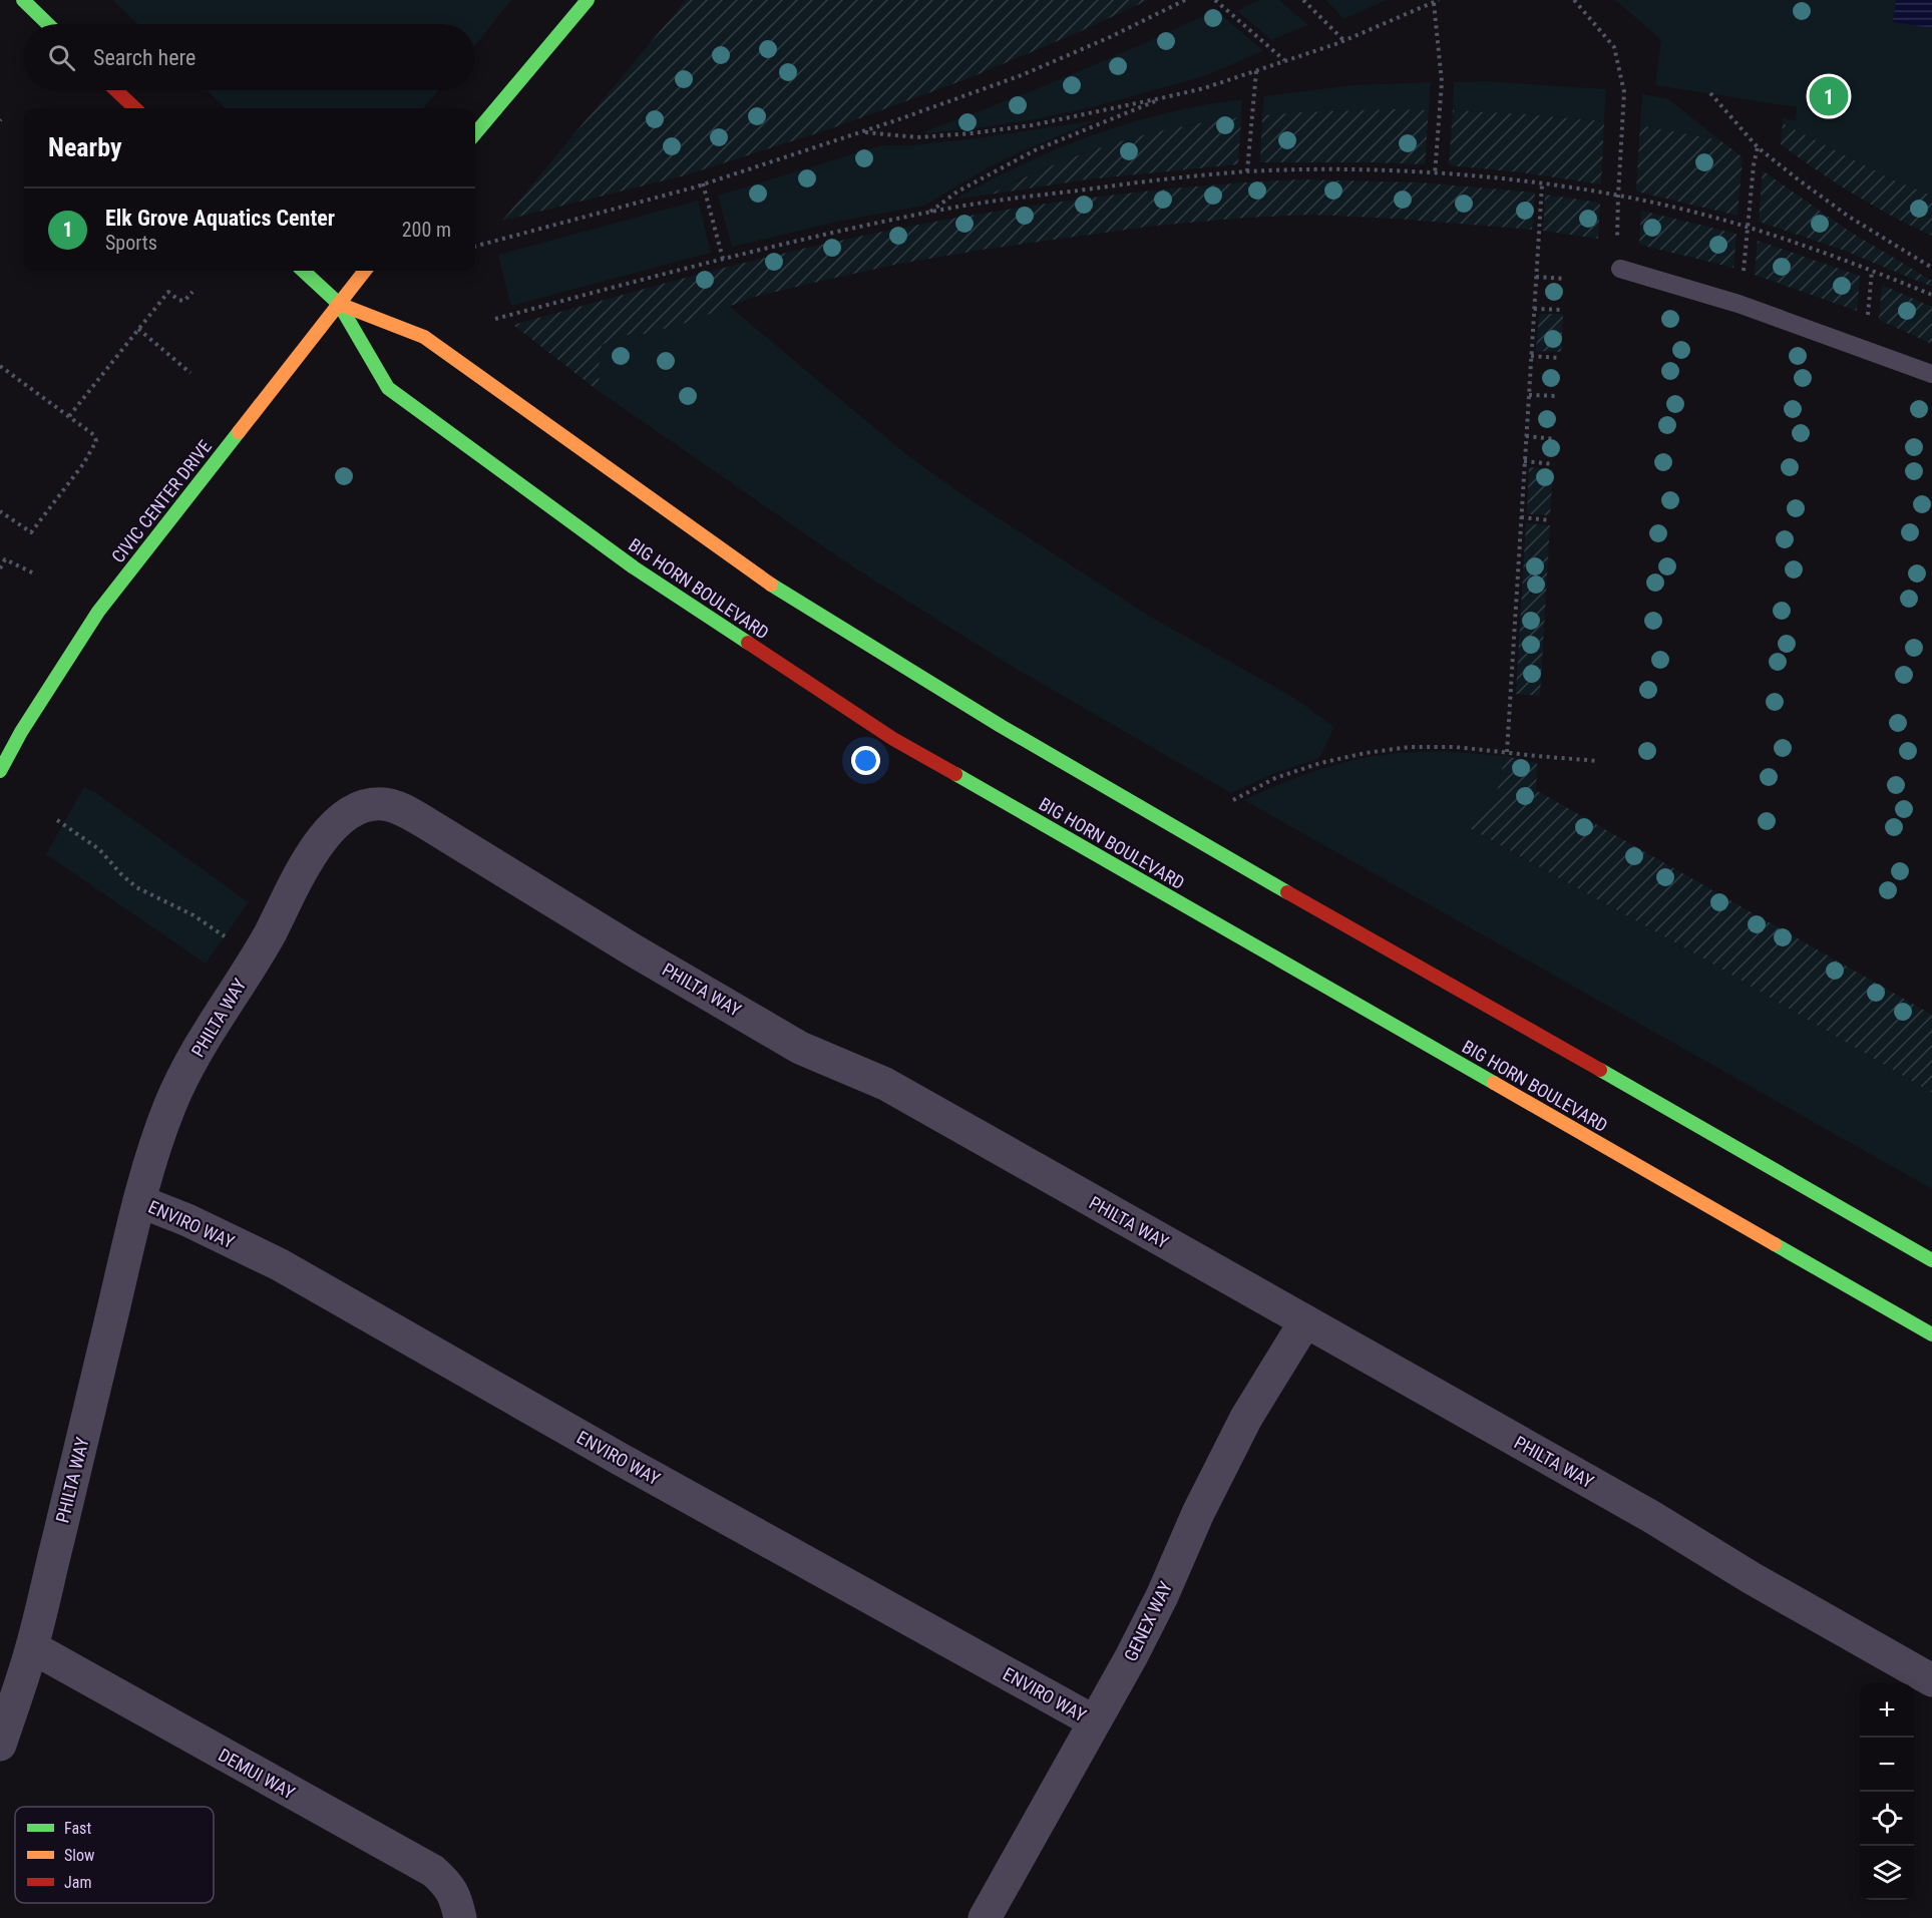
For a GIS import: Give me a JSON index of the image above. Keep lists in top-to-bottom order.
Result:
{
  "streets": {
    "main road": ["CIVIC CENTER DRIVE", "BIG HORN BOULEVARD"],
    "street": [
      "PHILTA WAY",
      "ENVIRO WAY",
      "GENEX WAY",
      "DEMUI WAY"
    ]
  },
  "crossings": [
    ["CIVIC CENTER DRIVE", "BIG HORN BOULEVARD"],
    ["PHILTA WAY", "ENVIRO WAY"],
    ["PHILTA WAY", "GENEX WAY"],
    ["PHILTA WAY", "DEMUI WAY"],
    ["ENVIRO WAY", "GENEX WAY"]
  ],
  "legend": ["Fast", "Slow", "Jam"],
  "page": {
    "search": "Search here",
    "pins": "1",
    "heading": "Nearby",
    "list": [
      {
        "mark": "1",
        "name": "Elk Grove Aquatics Center",
        "note": "Sports",
        "value": "200 m"
      }
    ],
    "map_buttons": ["+", "−"]
  }
}
